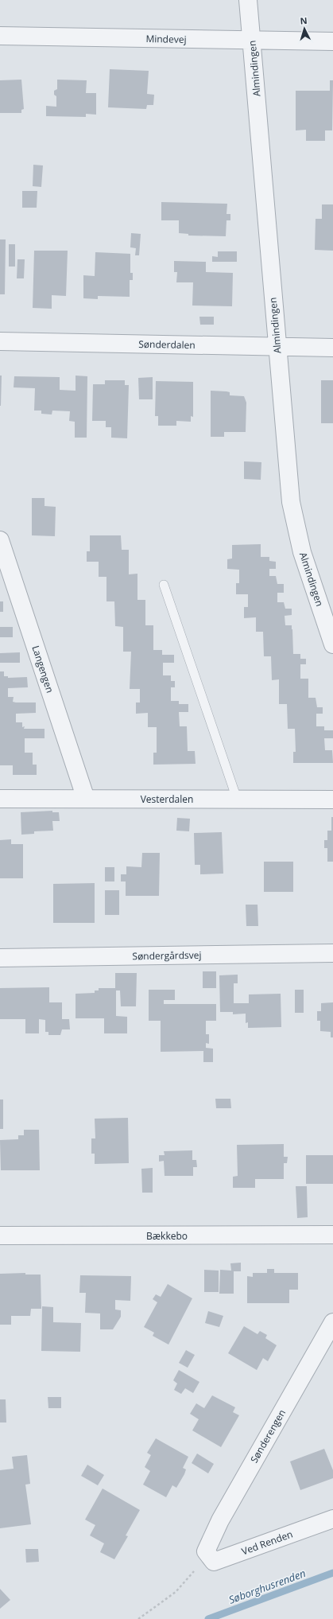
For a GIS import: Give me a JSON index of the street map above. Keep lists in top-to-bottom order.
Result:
{
  "streets": {
    "street": [
      "Mindevej",
      "Almindingen",
      "Sønderdalen",
      "Langengen",
      "Vesterdalen",
      "Søndergårdsvej",
      "Bækkebo",
      "Sønderengen",
      "Ved Renden"
    ]
  },
  "crossings": [
    ["Mindevej", "Almindingen"],
    ["Almindingen", "Sønderdalen"],
    ["Langengen", "Vesterdalen"],
    ["Sønderengen", "Ved Renden"]
  ],
  "water": ["Søborghusrenden"],
  "north": "top"
}
